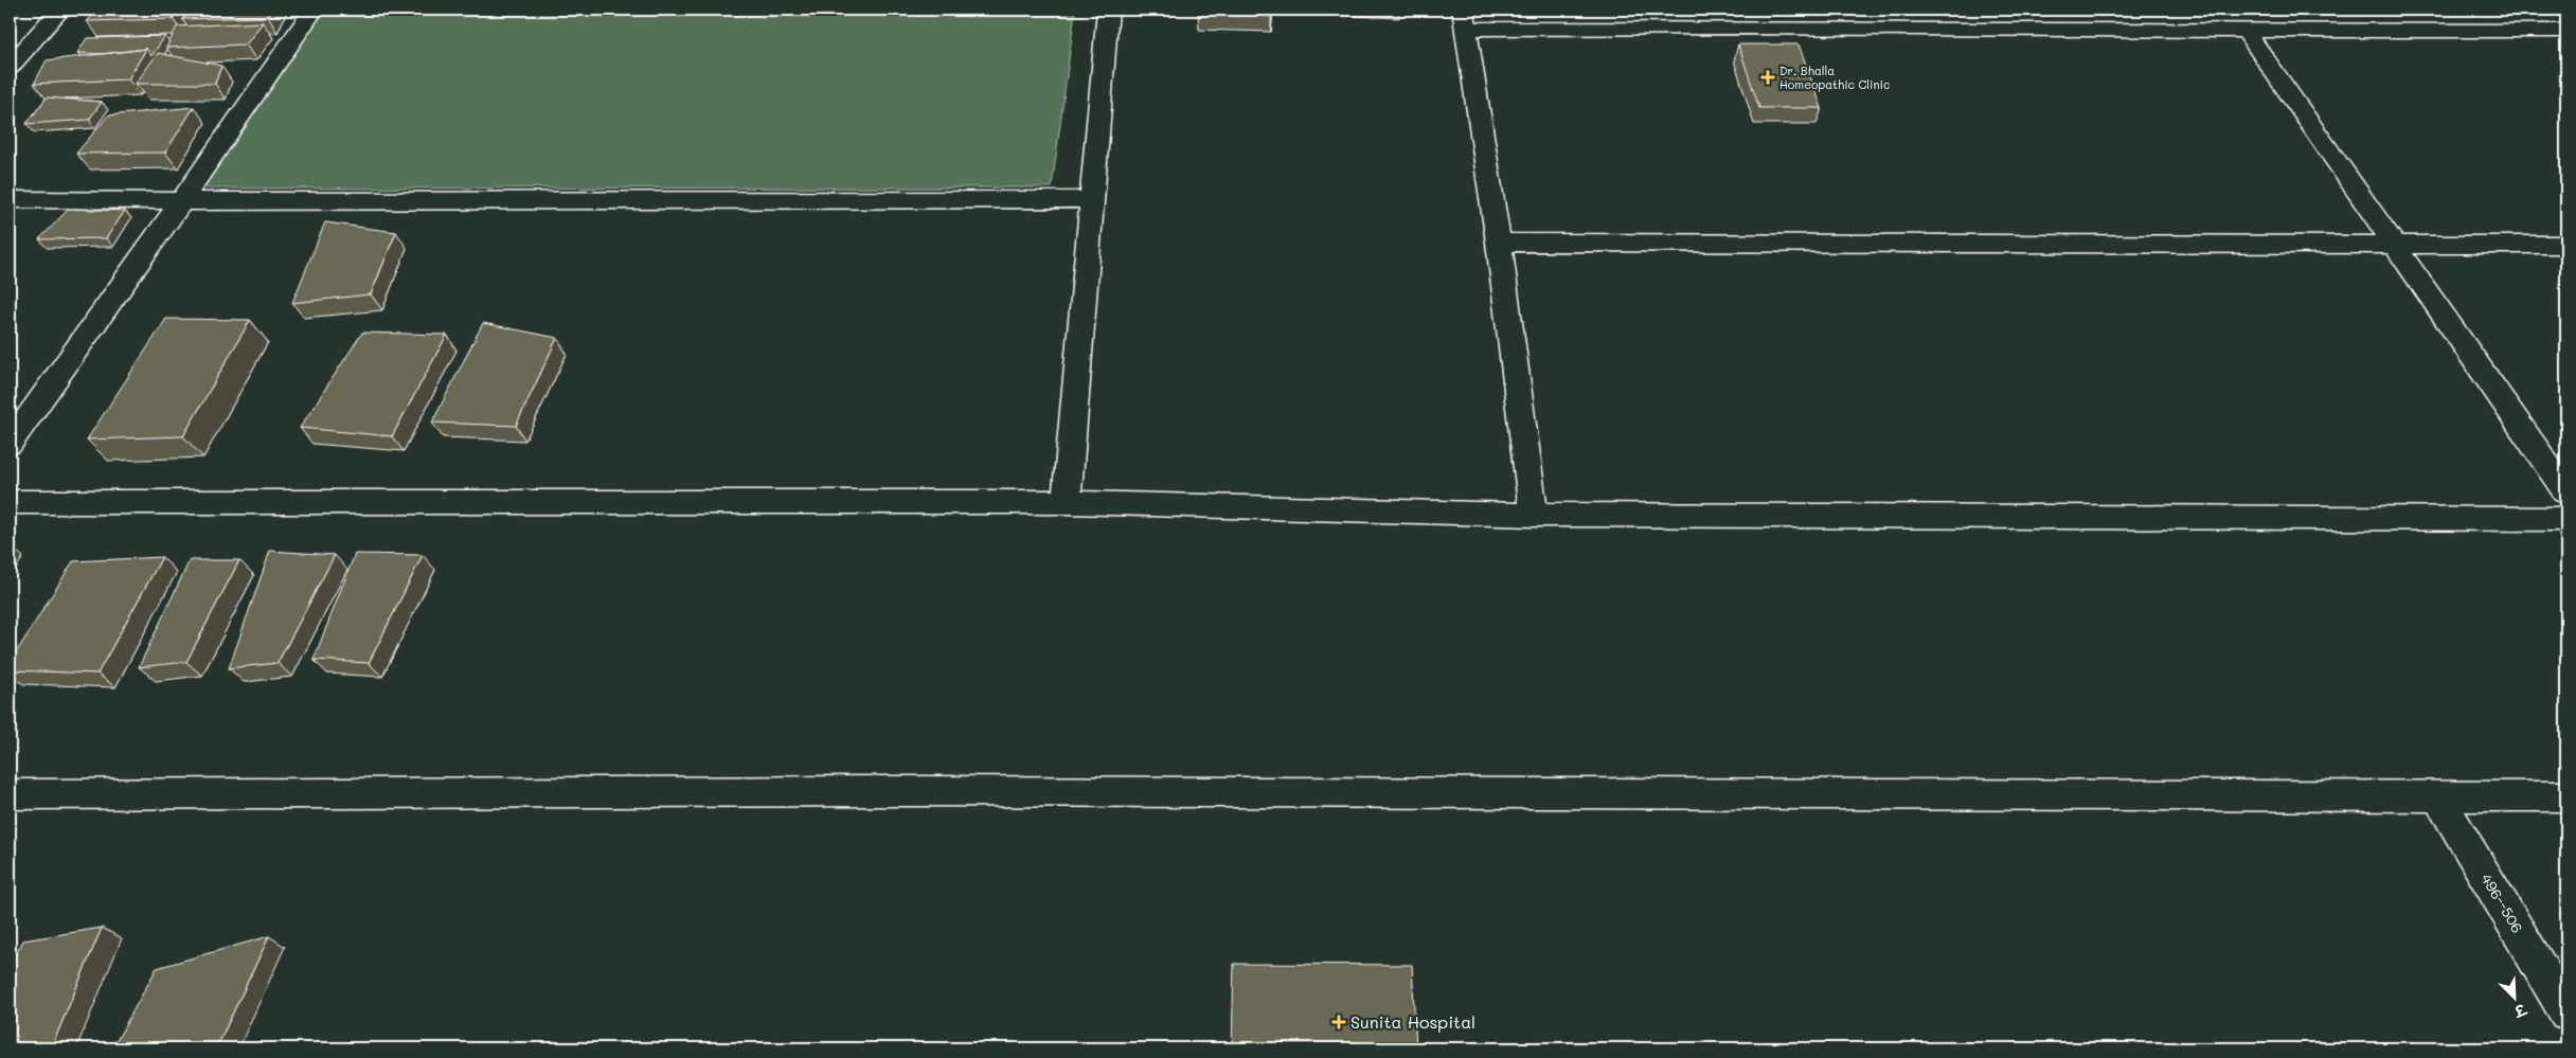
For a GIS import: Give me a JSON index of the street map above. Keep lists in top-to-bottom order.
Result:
{
  "streets": {
    "street": ["496--506"]
  },
  "places": {
    "health": ["Dr. Bhalla Homeopathic Clinic", "Sunita Hospital"]
  },
  "north": "bottom right"
}
